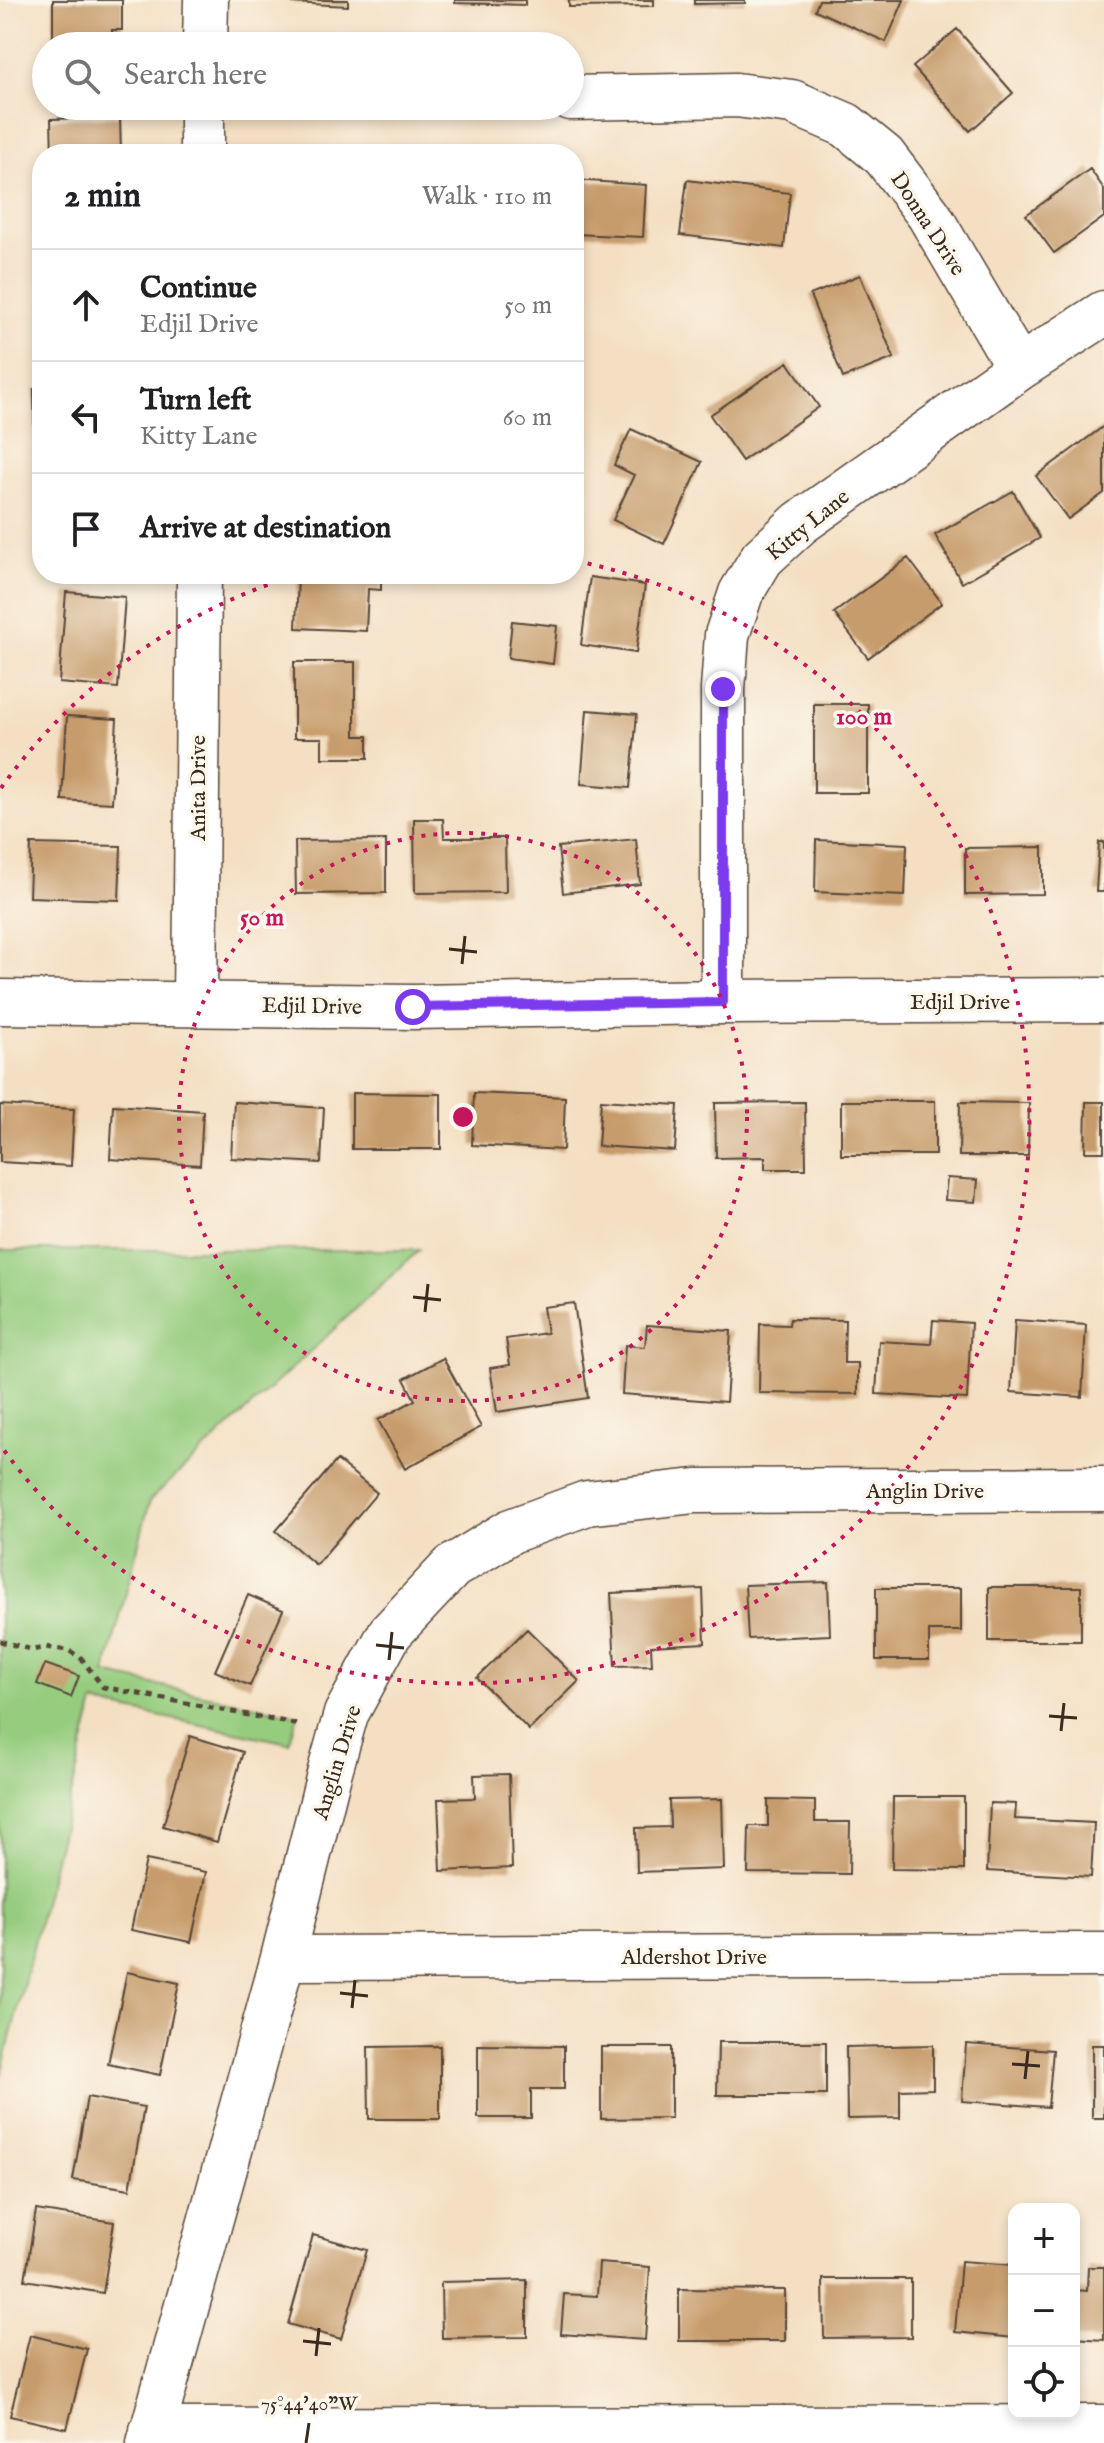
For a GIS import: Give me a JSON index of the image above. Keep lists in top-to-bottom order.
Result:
{
  "streets": {
    "street": [
      "Donna Drive",
      "Kitty Lane",
      "Anita Drive",
      "Edjil Drive",
      "Anglin Drive",
      "Aldershot Drive"
    ]
  },
  "crossings": [
    ["Donna Drive", "Kitty Lane"],
    ["Kitty Lane", "Edjil Drive"],
    ["Anita Drive", "Edjil Drive"],
    ["Anglin Drive", "Aldershot Drive"]
  ],
  "page": {
    "search": "Search here",
    "heading": ["2 min", "Walk · 110 m"],
    "list": [
      ["Continue", "Edjil Drive", "50 m"],
      ["Turn left", "Kitty Lane", "60 m"],
      "Arrive at destination"
    ],
    "map_buttons": ["+", "−"]
  },
  "coordinates": ["75°44'40\"W"],
  "rings": ["100 m", "50 m"]
}
